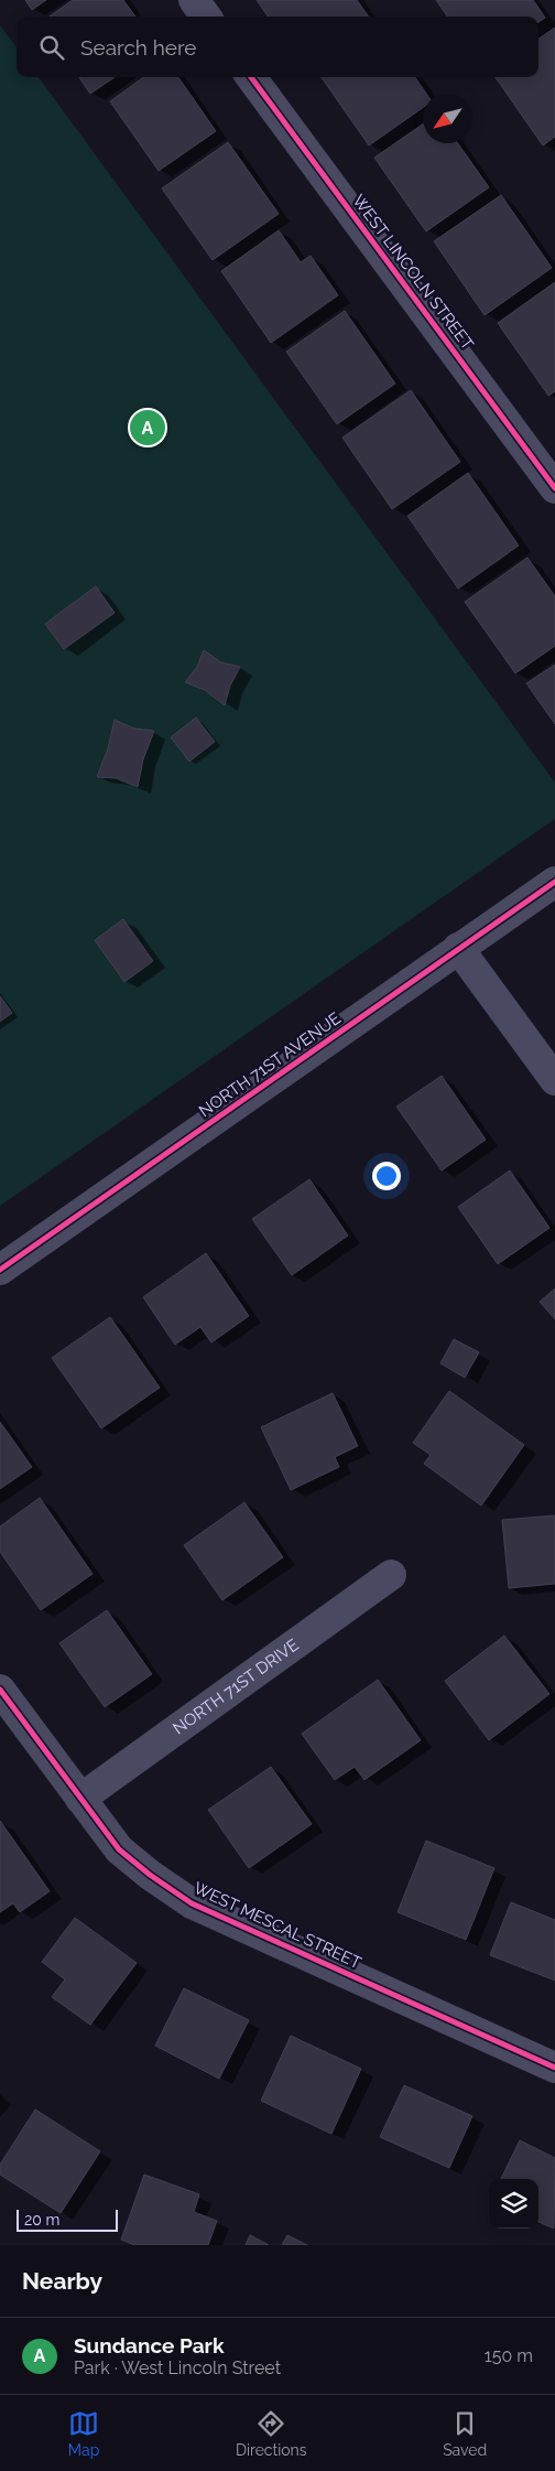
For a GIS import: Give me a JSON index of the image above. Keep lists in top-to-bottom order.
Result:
{
  "streets": {
    "street": [
      "WEST LINCOLN STREET",
      "NORTH 71ST AVENUE",
      "NORTH 71ST DRIVE",
      "WEST MESCAL STREET"
    ]
  },
  "crossings": [
    ["NORTH 71ST DRIVE", "WEST MESCAL STREET"]
  ],
  "scale_bar": "20 m",
  "north": "bottom left",
  "page": {
    "search": "Search here",
    "pins": "A",
    "scale": "20 m",
    "heading": "Nearby",
    "list": [
      {
        "mark": "A",
        "name": "Sundance Park",
        "note": "Park · West Lincoln Street",
        "value": "150 m"
      }
    ],
    "nav": ["Map", "Directions", "Saved"]
  }
}
